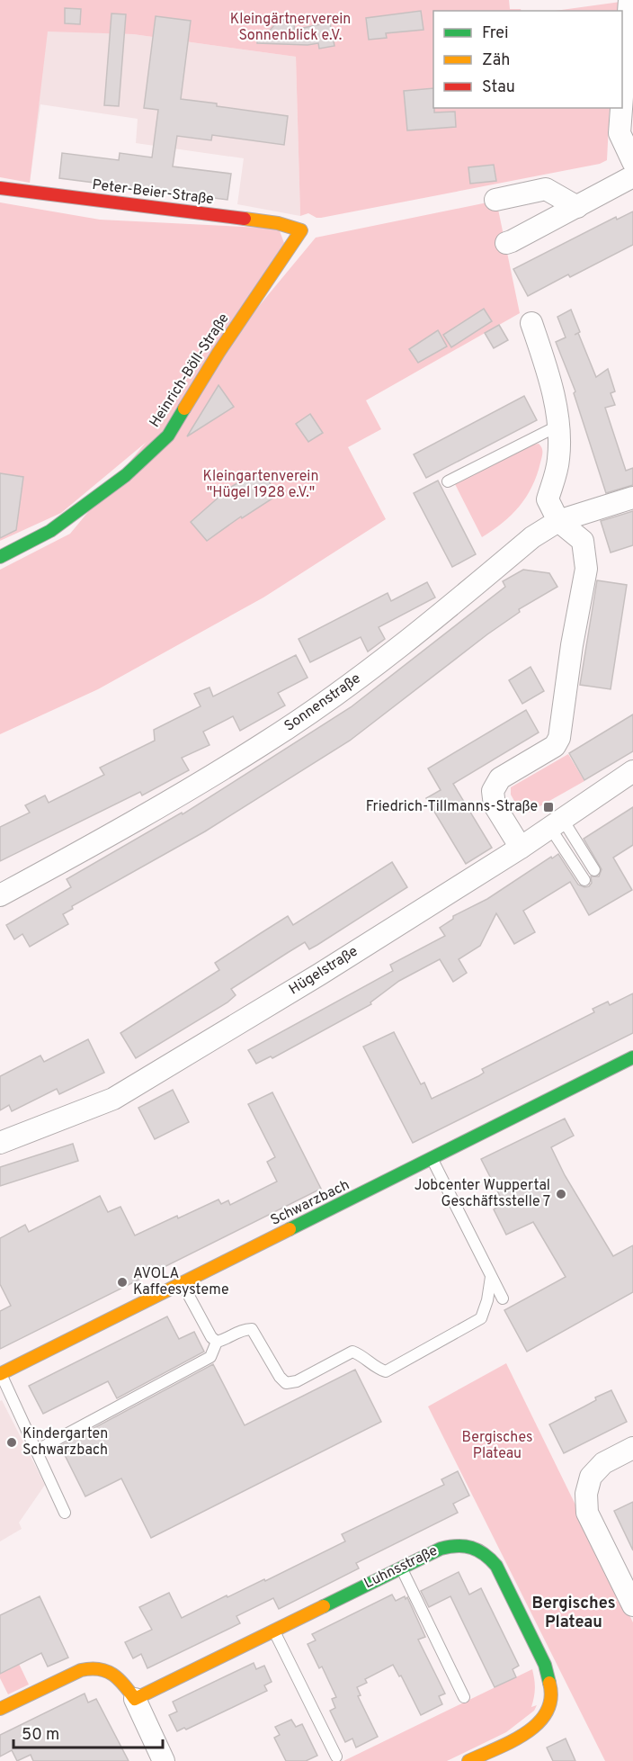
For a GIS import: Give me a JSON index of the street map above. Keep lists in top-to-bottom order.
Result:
{
  "streets": {
    "street": [
      "Peter-Beier-Straße",
      "Heinrich-Böll-Straße",
      "Sonnenstraße",
      "Hügelstraße",
      "Schwarzbach",
      "Luhnsstraße"
    ]
  },
  "crossings": [
    ["Peter-Beier-Straße", "Heinrich-Böll-Straße"]
  ],
  "districts": ["Bergisches Plateau"],
  "parks": ["Kleingärtnerverein Sonnenblick e.V.", "Kleingartenverein \"Hügel 1928 e.V.\"", "Bergisches Plateau"],
  "places": {
    "transit": ["Friedrich-Tillmanns-Straße"],
    "other": ["Jobcenter Wuppertal Geschäftsstelle 7", "AVOLA Kaffeesysteme", "Kindergarten Schwarzbach"]
  },
  "legend": ["Frei", "Zäh", "Stau"],
  "scale_bar": "50 m"
}
